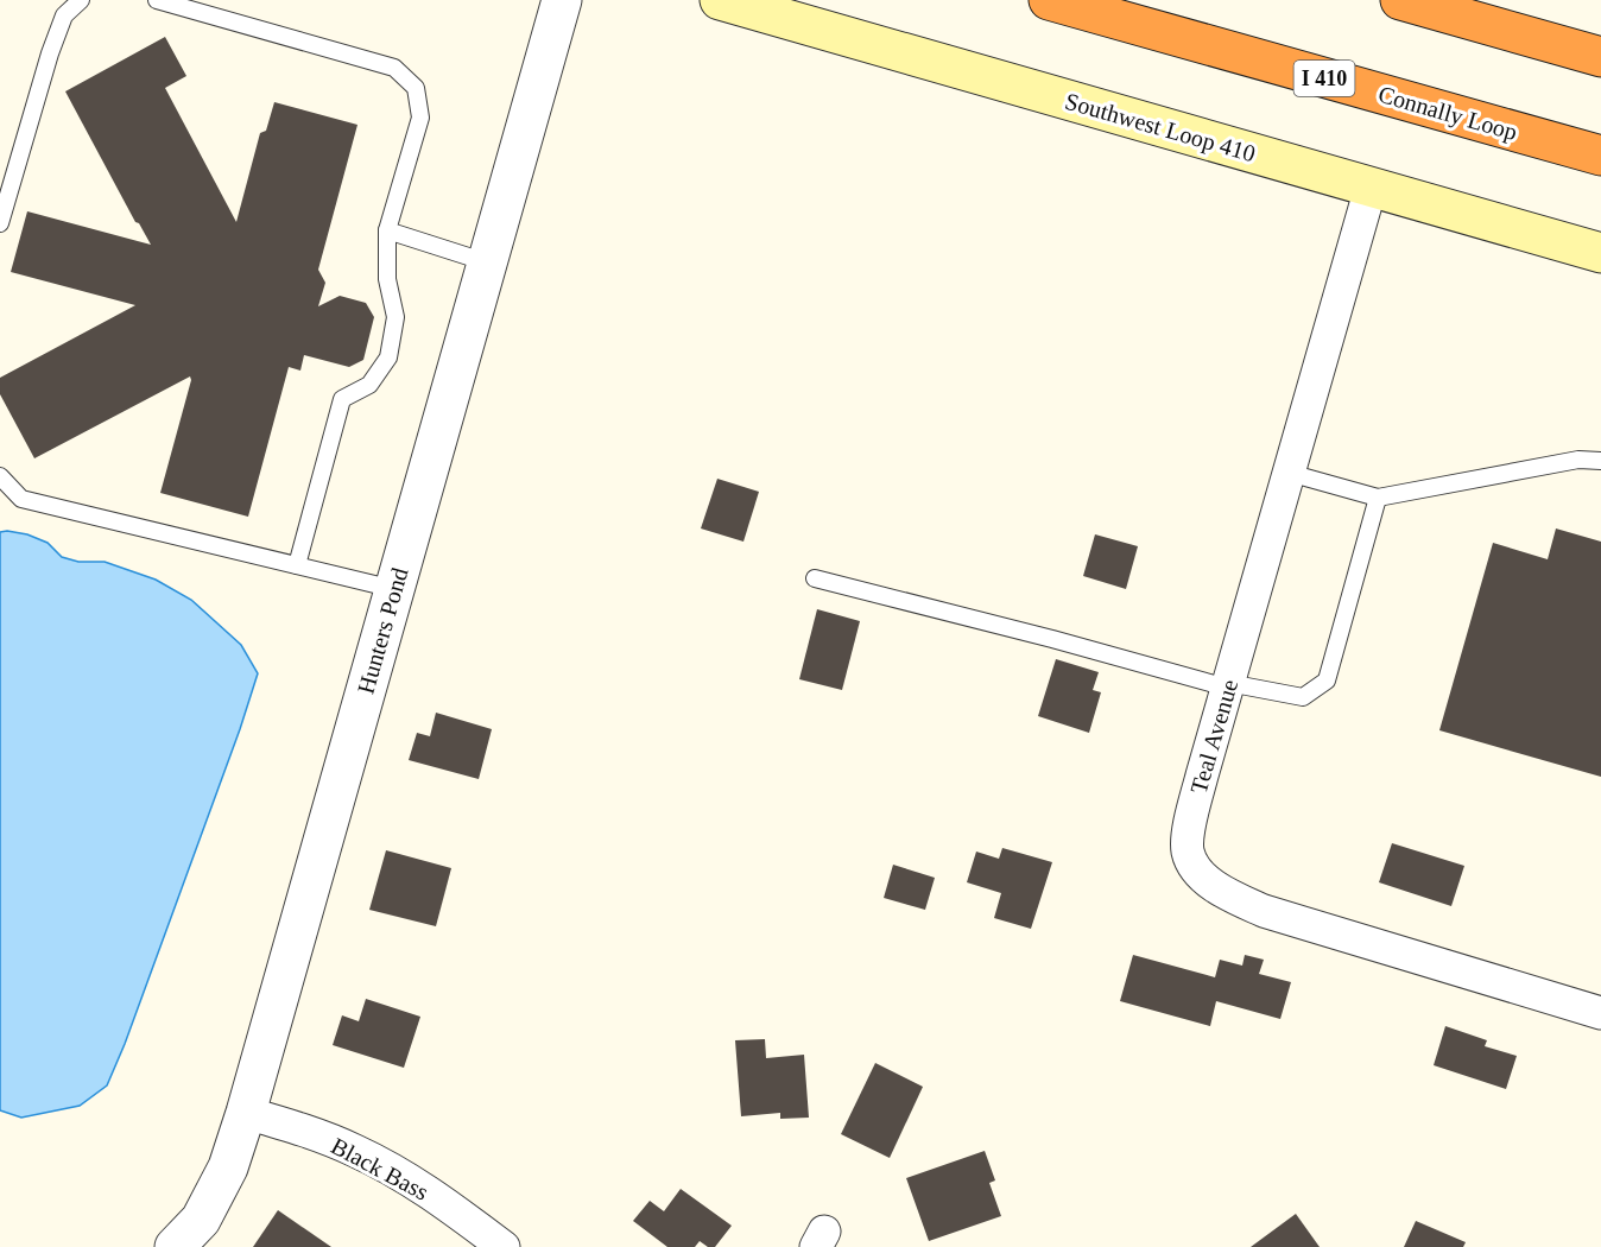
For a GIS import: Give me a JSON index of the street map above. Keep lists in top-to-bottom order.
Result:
{
  "streets": {
    "highway": ["I 410", "Connally Loop"],
    "main road": ["Southwest Loop 410"],
    "street": ["Hunters Pond", "Teal Avenue", "Black Bass"]
  },
  "crossings": [
    ["Southwest Loop 410", "Teal Avenue"],
    ["Hunters Pond", "Black Bass"]
  ]
}
